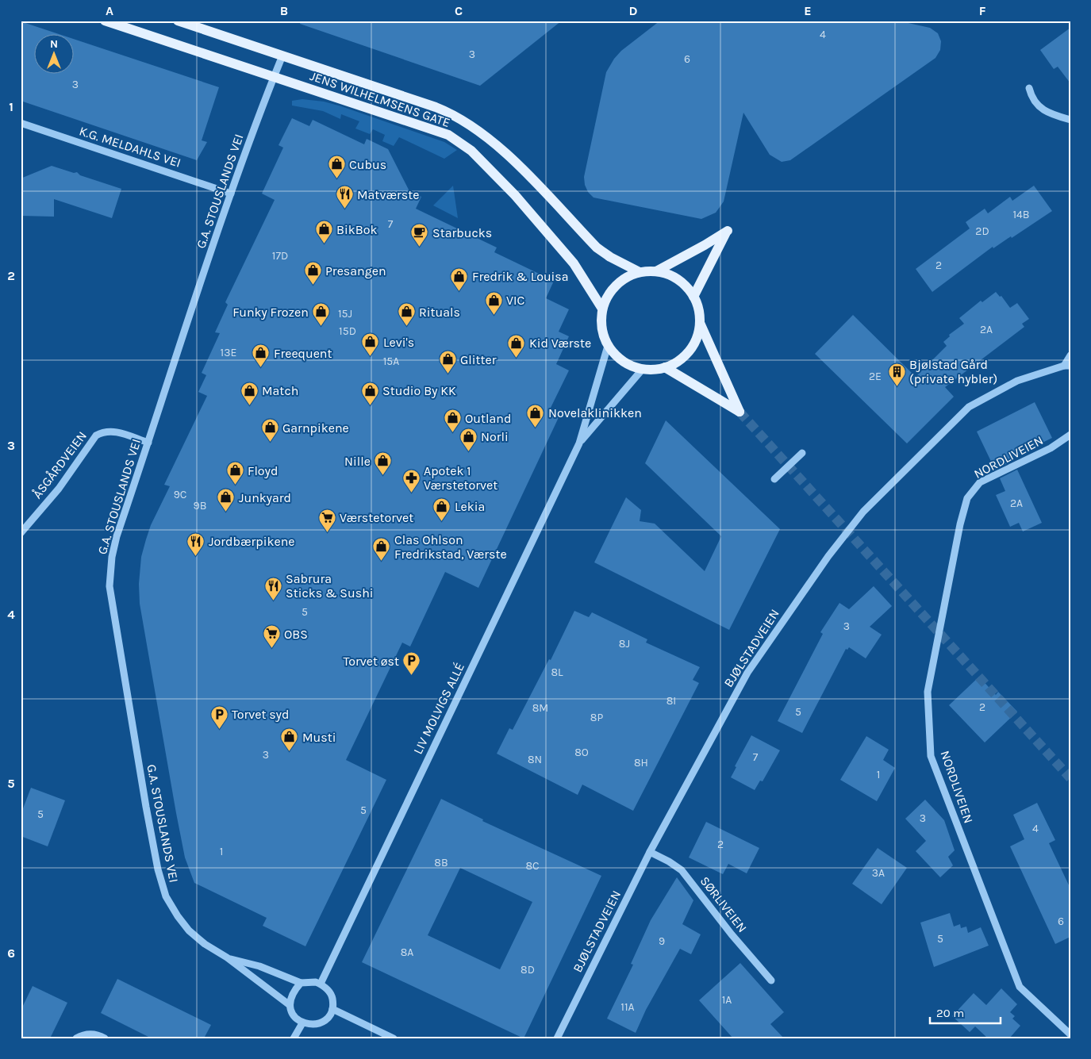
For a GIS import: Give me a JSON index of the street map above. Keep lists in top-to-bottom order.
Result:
{
  "streets": {
    "main road": ["JENS WILHELMSENS GATE"],
    "street": [
      "K.G. MELDAHLS VEI",
      "G.A. STOUSLANDS VEI",
      "NORDLIVEIEN",
      "ÅSGÅRDVEIEN",
      "BJØLSTADVEIEN",
      "LIV MOLVIGS ALLÉ",
      "SØRLIVEIEN"
    ]
  },
  "crossings": [
    ["JENS WILHELMSENS GATE", "G.A. STOUSLANDS VEI"],
    ["JENS WILHELMSENS GATE", "LIV MOLVIGS ALLÉ"],
    ["K.G. MELDAHLS VEI", "G.A. STOUSLANDS VEI"],
    ["G.A. STOUSLANDS VEI", "ÅSGÅRDVEIEN"],
    ["G.A. STOUSLANDS VEI", "LIV MOLVIGS ALLÉ"],
    ["BJØLSTADVEIEN", "SØRLIVEIEN"]
  ],
  "places": {
    "shop": [
      "Cubus",
      "BikBok",
      "Presangen",
      "Fredrik & Louisa",
      "VIC",
      "Funky Frozen",
      "Rituals",
      "Levi's",
      "Kid Værste",
      "Freequent",
      "Glitter",
      "Match",
      "Studio By KK",
      "Novelaklinikken",
      "Outland",
      "Garnpikene",
      "Norli",
      "Nille",
      "Floyd",
      "Junkyard",
      "Lekia",
      "Clas Ohlson Fredrikstad, Værste",
      "Musti"
    ],
    "restaurant": ["Matværste", "Jordbærpikene", "Sabrura Sticks & Sushi"],
    "cafe": ["Starbucks"],
    "building": ["Bjølstad Gård (private hybler)"],
    "pharmacy": ["Apotek 1 Værstetorvet"],
    "supermarket": ["Værstetorvet", "OBS"],
    "parking": ["Torvet øst", "Torvet syd"]
  },
  "house_numbers": [
    "4",
    "3",
    "6",
    "3",
    "14B",
    "7",
    "2D",
    "17D",
    "2",
    "15J",
    "2A",
    "15D",
    "13E",
    "15A",
    "2E",
    "9C",
    "2A",
    "9B",
    "5",
    "3",
    "8J",
    "8L",
    "8I",
    "2",
    "8M",
    "5",
    "8P",
    "8O",
    "3",
    "7",
    "8N",
    "8H",
    "1",
    "5",
    "5",
    "3",
    "4",
    "2",
    "1",
    "8B",
    "8C",
    "3A",
    "6",
    "5",
    "9",
    "8A",
    "8D",
    "1A",
    "11A"
  ],
  "scale_bar": "20 m",
  "north": "top",
  "grid": {
    "columns": [
      "A",
      "B",
      "C",
      "D",
      "E",
      "F"
    ],
    "rows": [
      "1",
      "2",
      "3",
      "4",
      "5",
      "6"
    ]
  }
}
